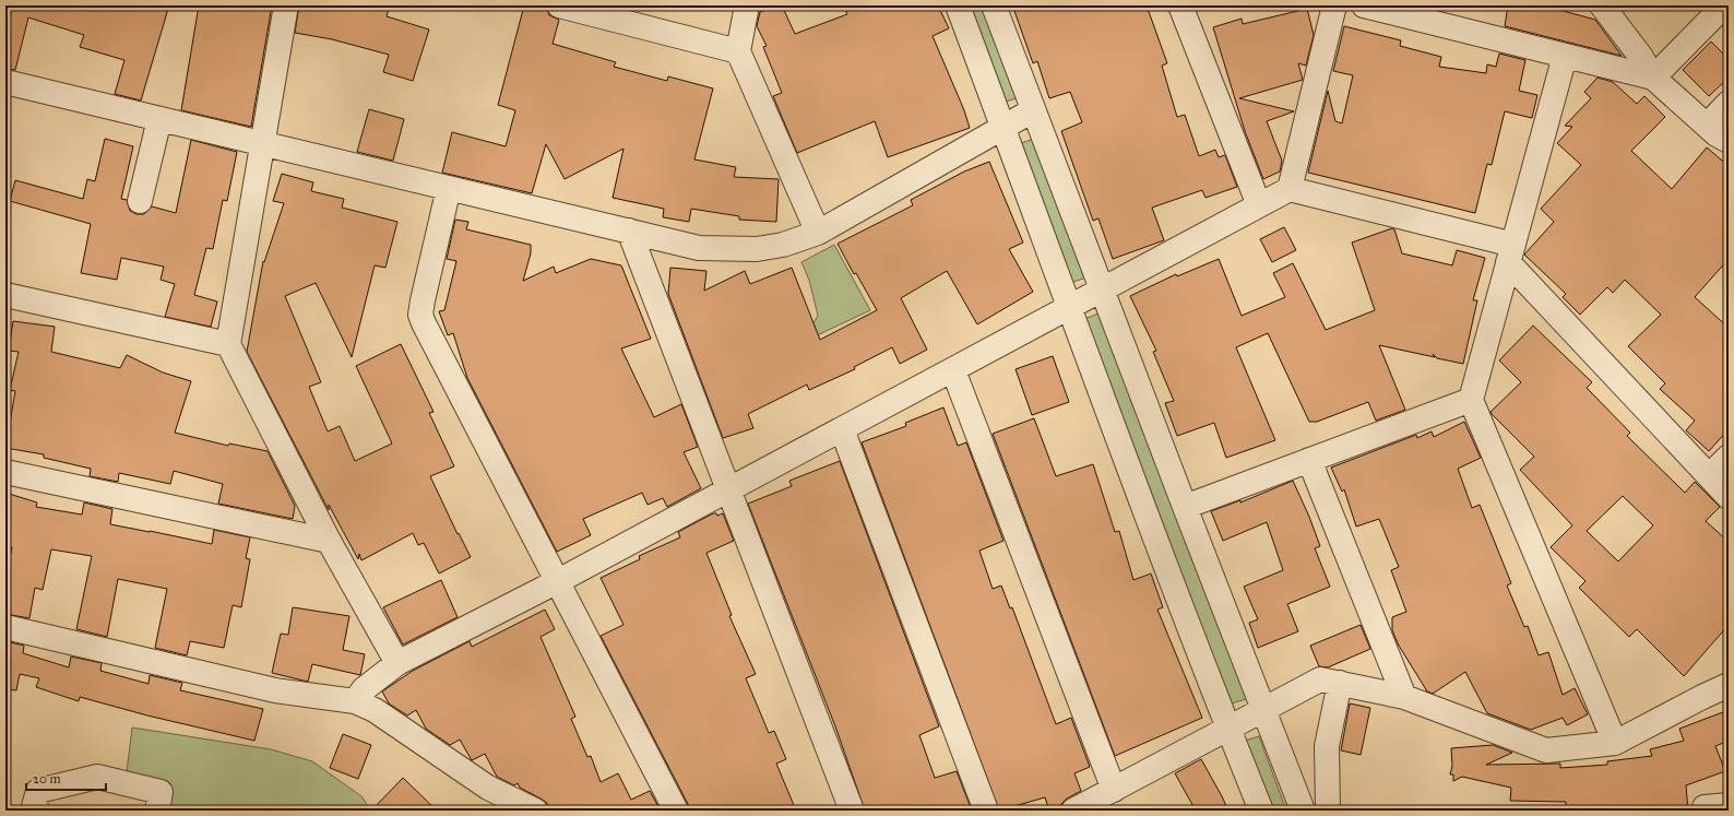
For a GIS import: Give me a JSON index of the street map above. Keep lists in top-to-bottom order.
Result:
{
  "scale_bar": "20 m"
}
